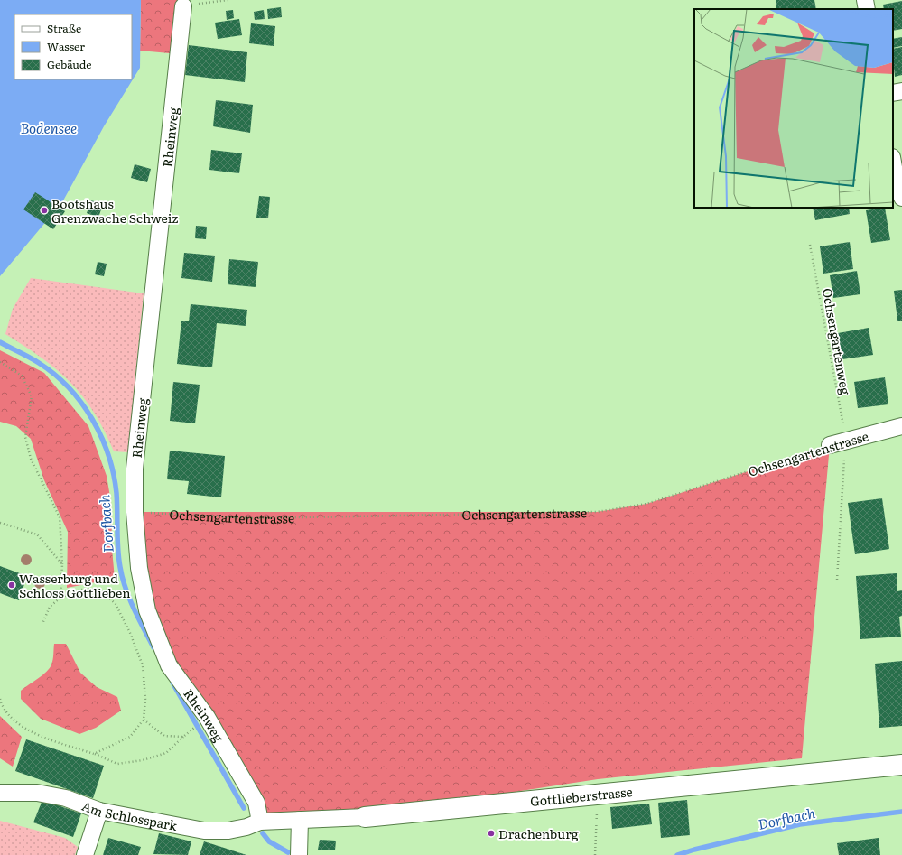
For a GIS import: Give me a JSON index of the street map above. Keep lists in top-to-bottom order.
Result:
{
  "streets": {
    "street": [
      "Rheinweg",
      "Ochsengartenstrasse",
      "Gottlieberstrasse",
      "Am Schlosspark"
    ],
    "path": ["Ochsengartenweg"]
  },
  "crossings": [
    ["Rheinweg", "Ochsengartenstrasse"],
    ["Rheinweg", "Gottlieberstrasse"],
    ["Rheinweg", "Am Schlosspark"],
    ["Ochsengartenweg", "Ochsengartenstrasse"],
    ["Gottlieberstrasse", "Am Schlosspark"]
  ],
  "water": ["Bodensee", "Dorfbach"],
  "places": ["Bootshaus Grenzwache Schweiz", "Wasserburg und Schloss Gottlieben", "Drachenburg"],
  "legend": ["Straße", "Wasser", "Gebäude"]
}
